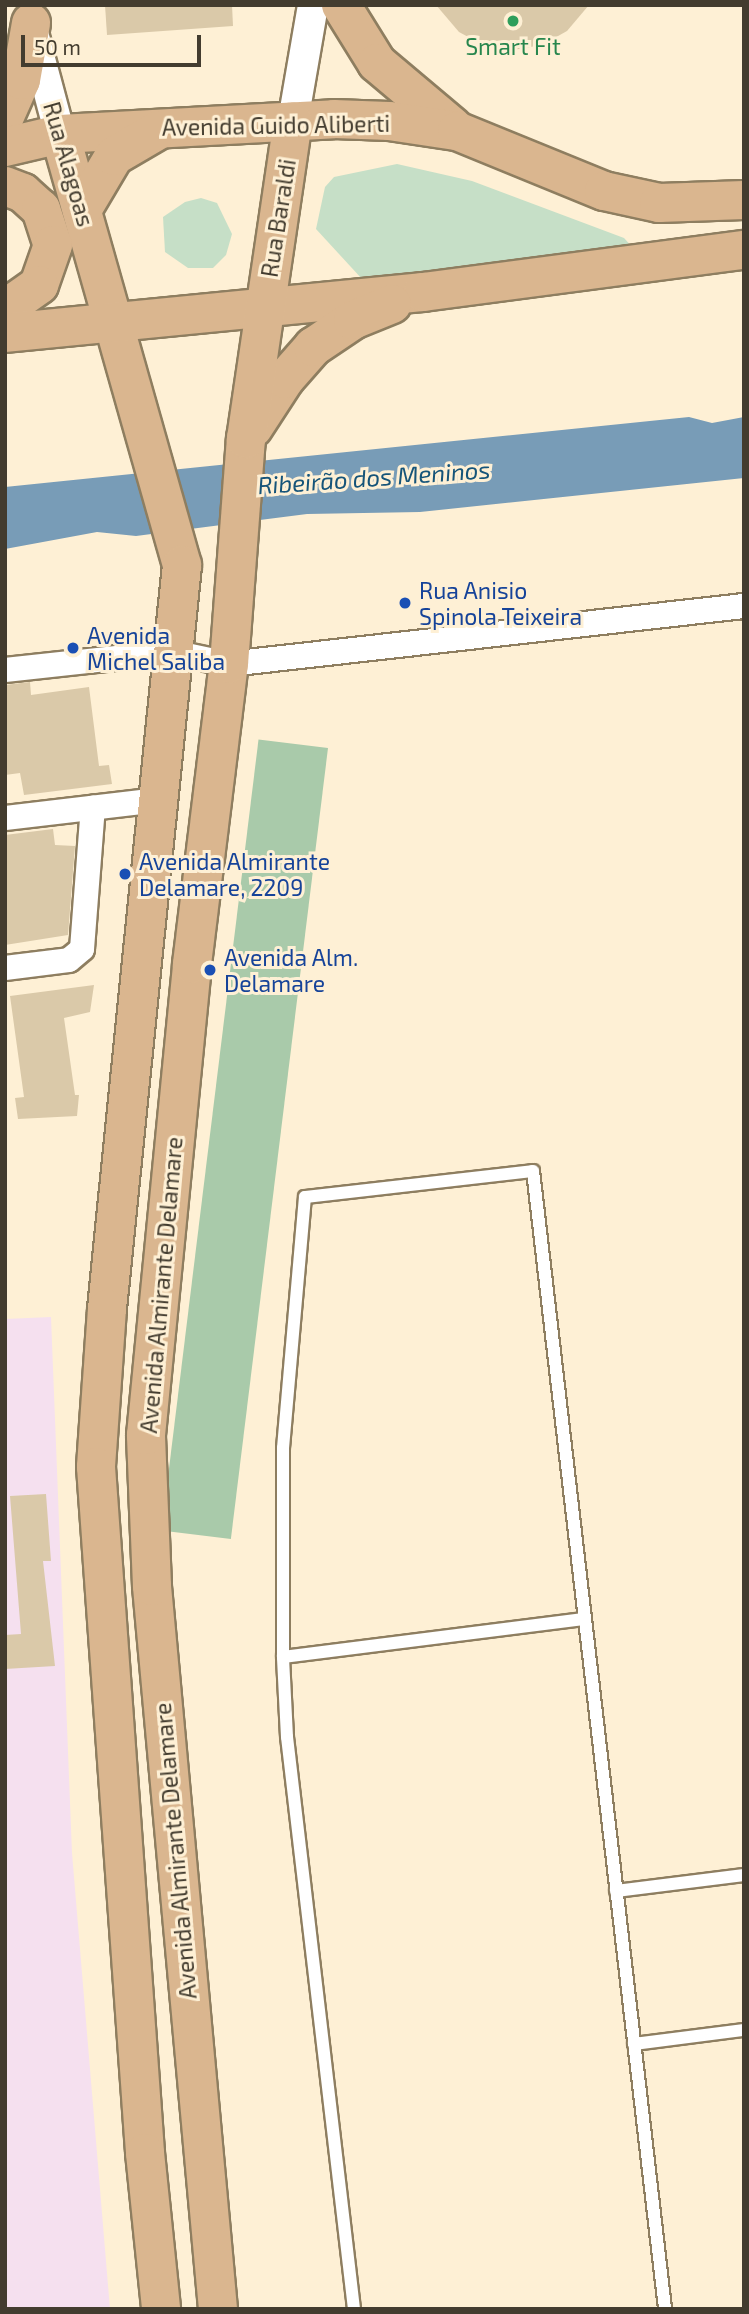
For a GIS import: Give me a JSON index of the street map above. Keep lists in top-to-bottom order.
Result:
{
  "streets": {
    "main road": [
      "Avenida Guido Aliberti",
      "Rua Alagoas",
      "Rua Baraldi",
      "Avenida Almirante Delamare"
    ]
  },
  "crossings": [
    ["Avenida Guido Aliberti", "Rua Alagoas"],
    ["Avenida Guido Aliberti", "Rua Baraldi"],
    ["Rua Baraldi", "Avenida Almirante Delamare"]
  ],
  "water": ["Ribeirão dos Meninos"],
  "places": [
    "Smart Fit",
    "Rua Anisio Spinola Teixeira",
    "Avenida Michel Saliba",
    "Avenida Almirante Delamare, 2209",
    "Avenida Alm. Delamare"
  ],
  "scale_bar": "50 m"
}
